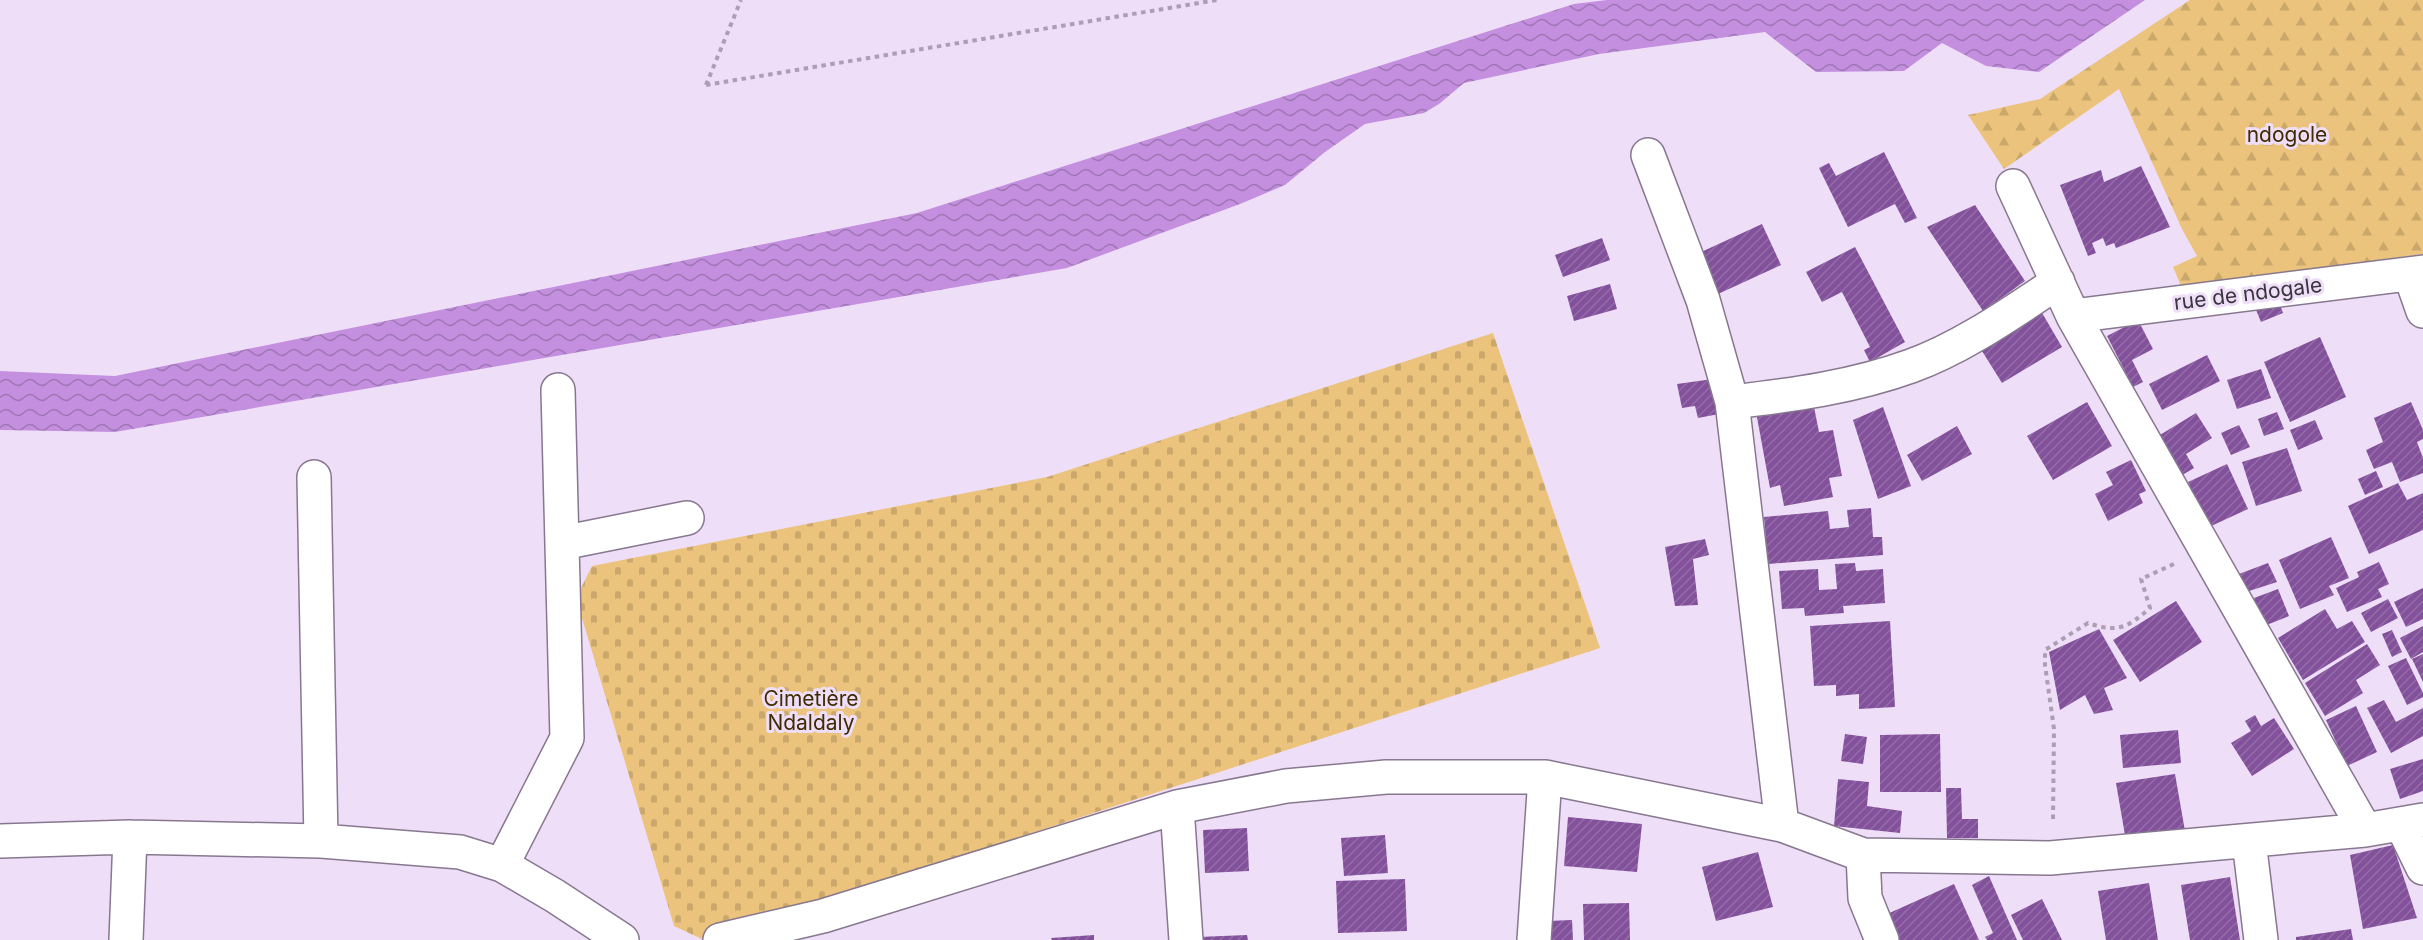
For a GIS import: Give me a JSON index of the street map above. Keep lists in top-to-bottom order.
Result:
{
  "streets": {
    "street": ["rue de ndogale"]
  },
  "parks": ["ndogole", "Cimetière Ndaldaly"]
}
